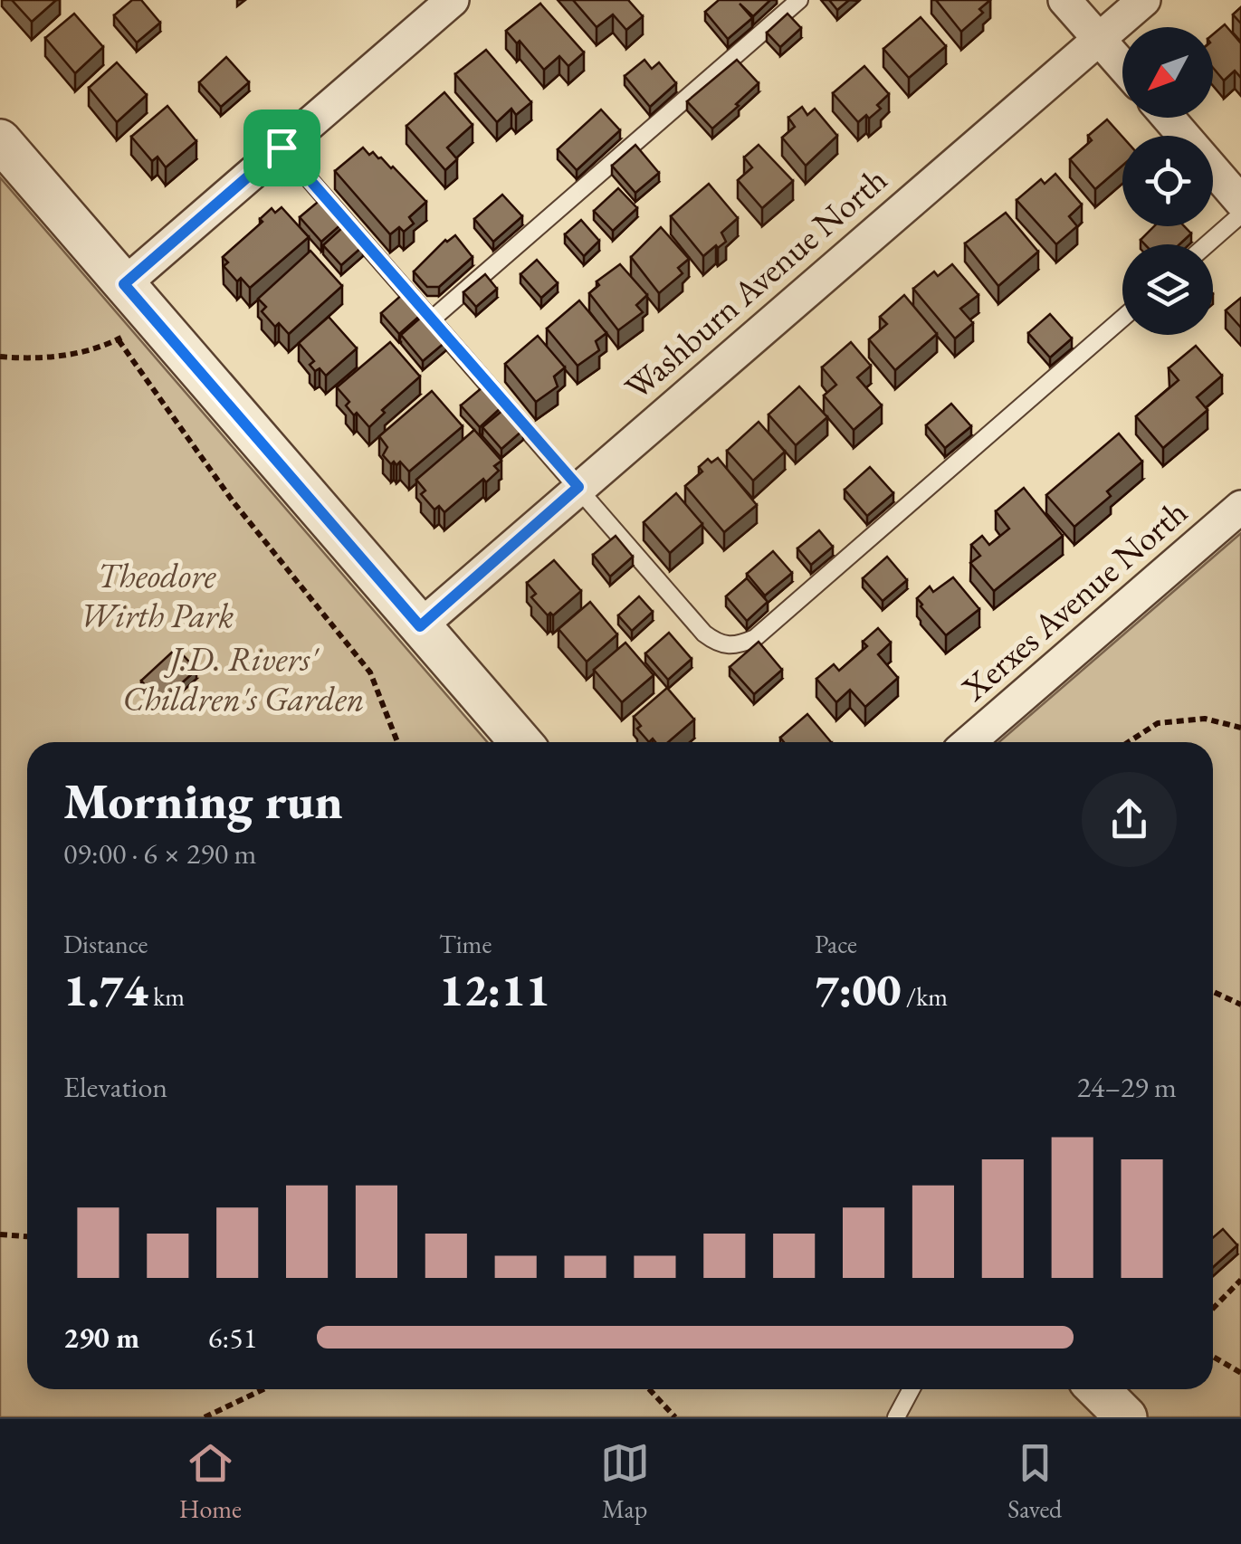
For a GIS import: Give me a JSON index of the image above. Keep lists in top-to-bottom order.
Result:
{
  "streets": {
    "street": ["Washburn Avenue North", "Xerxes Avenue North"]
  },
  "parks": ["Theodore Wirth Park", "J.D. Rivers' Children's Garden"],
  "north": "bottom left",
  "page": {
    "heading": ["Morning run", "09:00 · 6 × 290 m"],
    "stats": [
      ["Distance", "1.74 km"],
      ["Time", "12:11"],
      ["Pace", "7:00 /km"]
    ],
    "chart": ["Elevation", "24–29 m"],
    "list": [
      {
        "name": "290 m",
        "note": "6:51"
      }
    ],
    "tabs": ["Home", "Map", "Saved"]
  }
}
